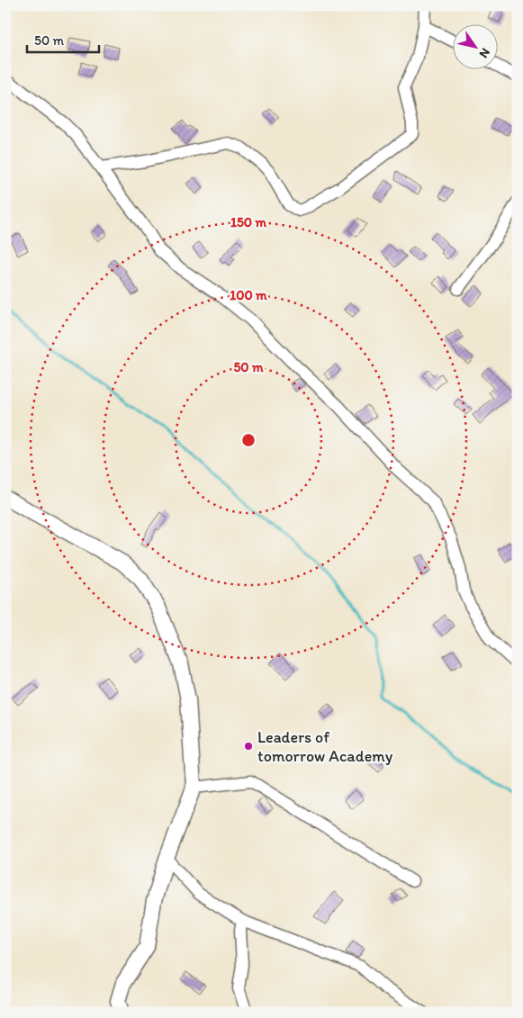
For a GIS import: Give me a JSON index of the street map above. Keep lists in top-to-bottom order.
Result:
{
  "places": ["Leaders of tomorrow Academy"],
  "scale_bar": "50 m",
  "north": "bottom right",
  "rings": ["150 m", "100 m", "50 m"]
}
